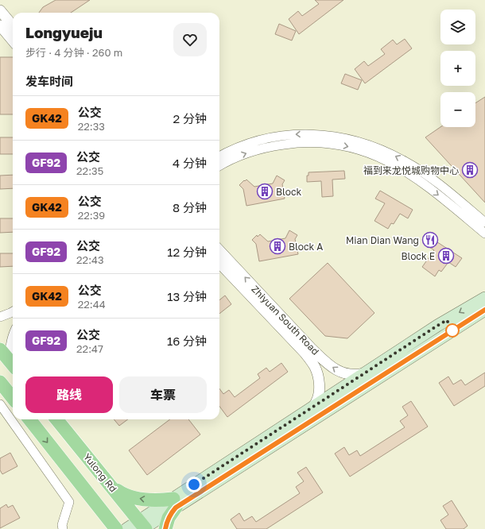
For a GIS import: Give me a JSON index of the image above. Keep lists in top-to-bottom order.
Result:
{
  "streets": {
    "main road": ["Yulong Rd"],
    "street": ["Zhiyuan South Road"]
  },
  "one_way": ["Zhiyuan South Road"],
  "places": {
    "building": [
      "福到来龙悦城购物中心",
      "Block",
      "Block A",
      "Block E"
    ],
    "restaurant": ["Mian Dian Wang"]
  },
  "lines": ["bus line GK42"],
  "page": {
    "map_buttons": ["+", "−"],
    "heading": [
      ["Longyueju", "步行 · 4 分钟 · 260 m"],
      "发车时间"
    ],
    "list": [
      {
        "mark": "GK42",
        "name": "公交",
        "note": "22:33",
        "value": "2 分钟"
      },
      {
        "mark": "GF92",
        "name": "公交",
        "note": "22:35",
        "value": "4 分钟"
      },
      {
        "mark": "GK42",
        "name": "公交",
        "note": "22:39",
        "value": "8 分钟"
      },
      {
        "mark": "GF92",
        "name": "公交",
        "note": "22:43",
        "value": "12 分钟"
      },
      {
        "mark": "GK42",
        "name": "公交",
        "note": "22:44",
        "value": "13 分钟"
      },
      {
        "mark": "GF92",
        "name": "公交",
        "note": "22:47",
        "value": "16 分钟"
      }
    ],
    "buttons": ["路线", "车票"]
  }
}
